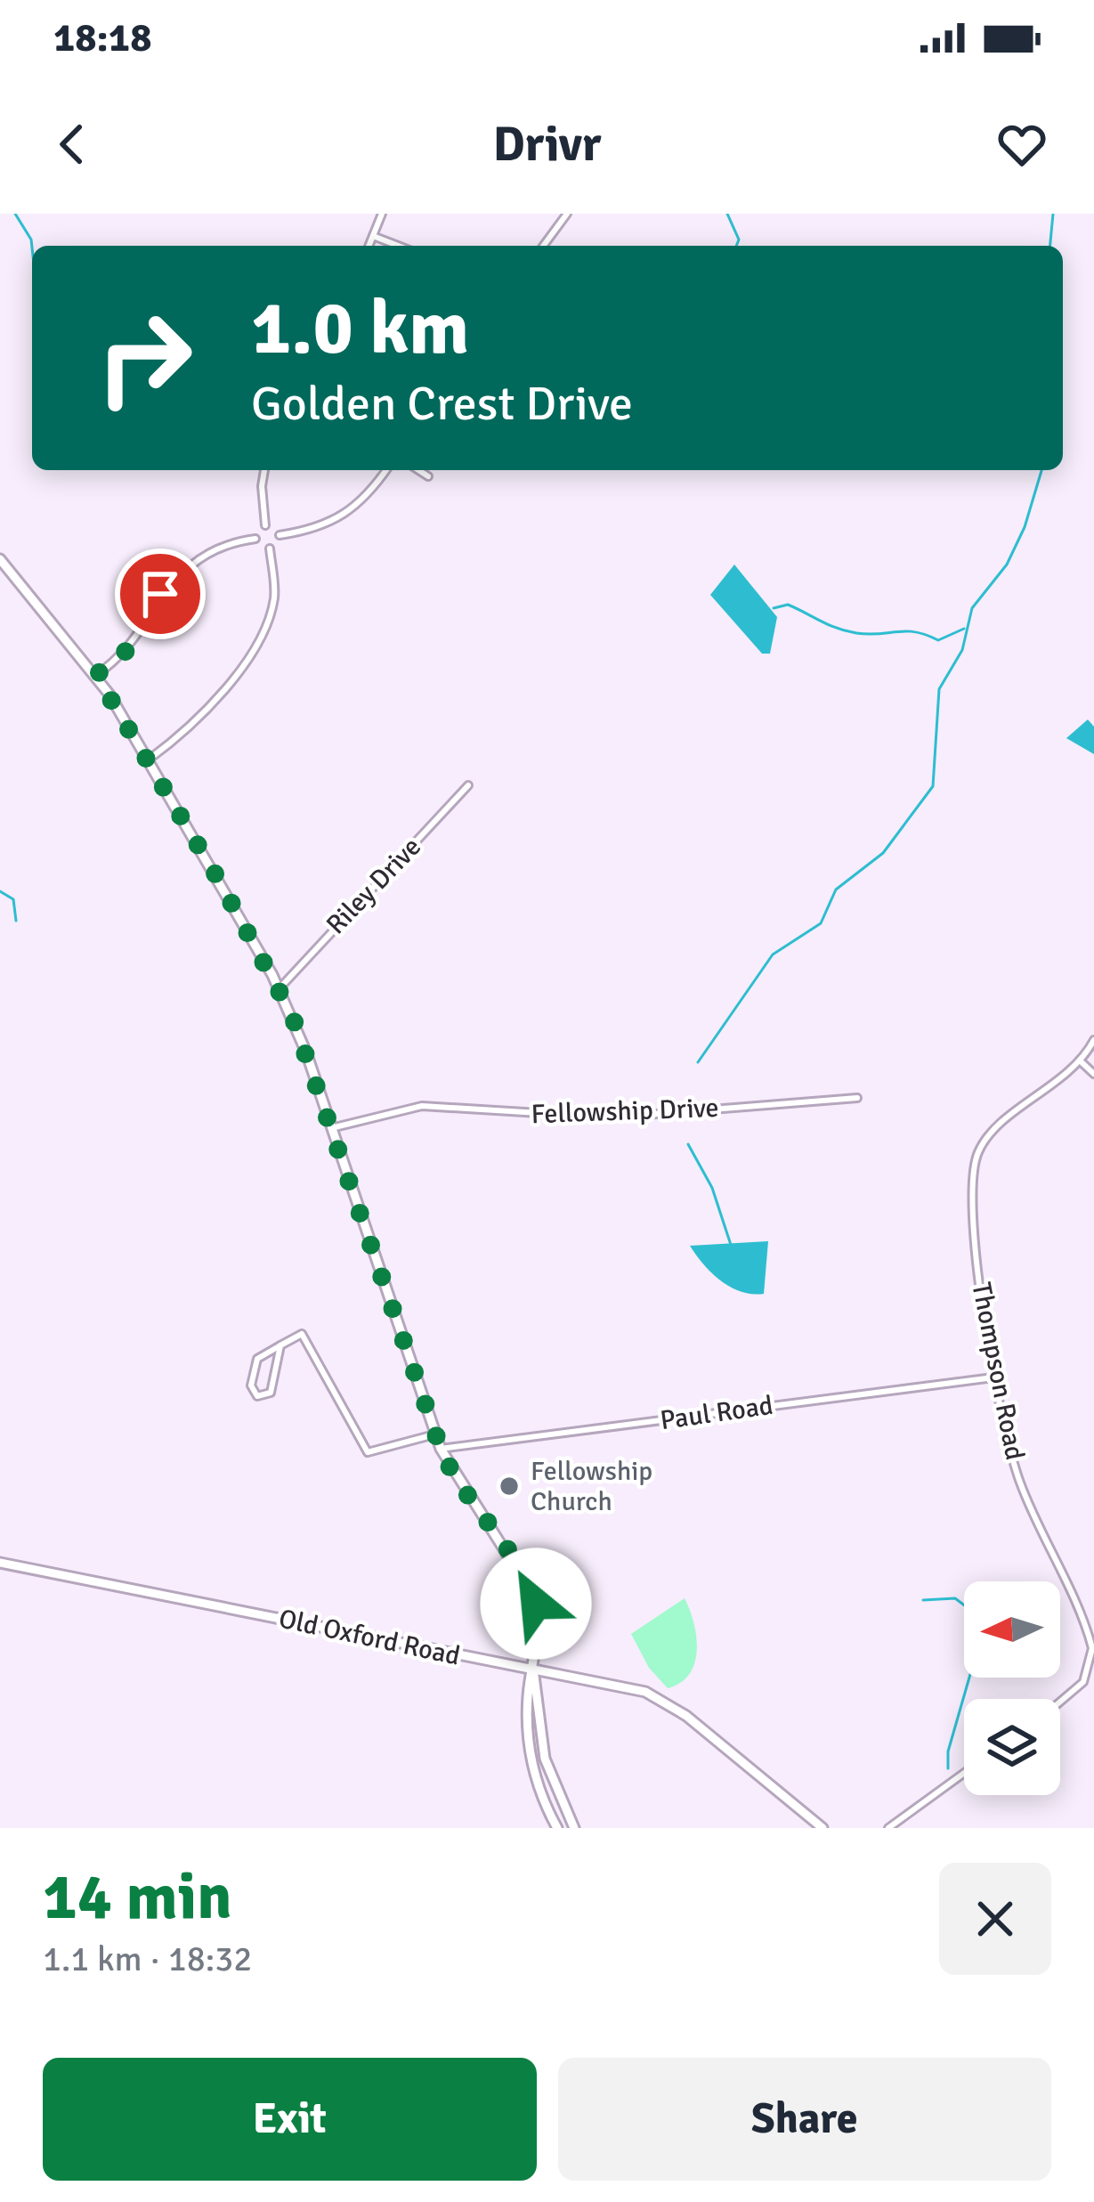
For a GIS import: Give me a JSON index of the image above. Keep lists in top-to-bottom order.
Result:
{
  "streets": {
    "street": [
      "Riley Drive",
      "Fellowship Drive",
      "Thompson Road",
      "Paul Road",
      "Old Oxford Road"
    ]
  },
  "crossings": [
    ["Thompson Road", "Paul Road"]
  ],
  "places": ["Fellowship Church"],
  "north": "left",
  "page": {
    "status": "18:18",
    "header": "Drivr",
    "turn": ["1.0 km", "Golden Crest Drive"],
    "heading": ["14 min", "1.1 km · 18:32"],
    "buttons": ["Exit", "Share"]
  }
}
